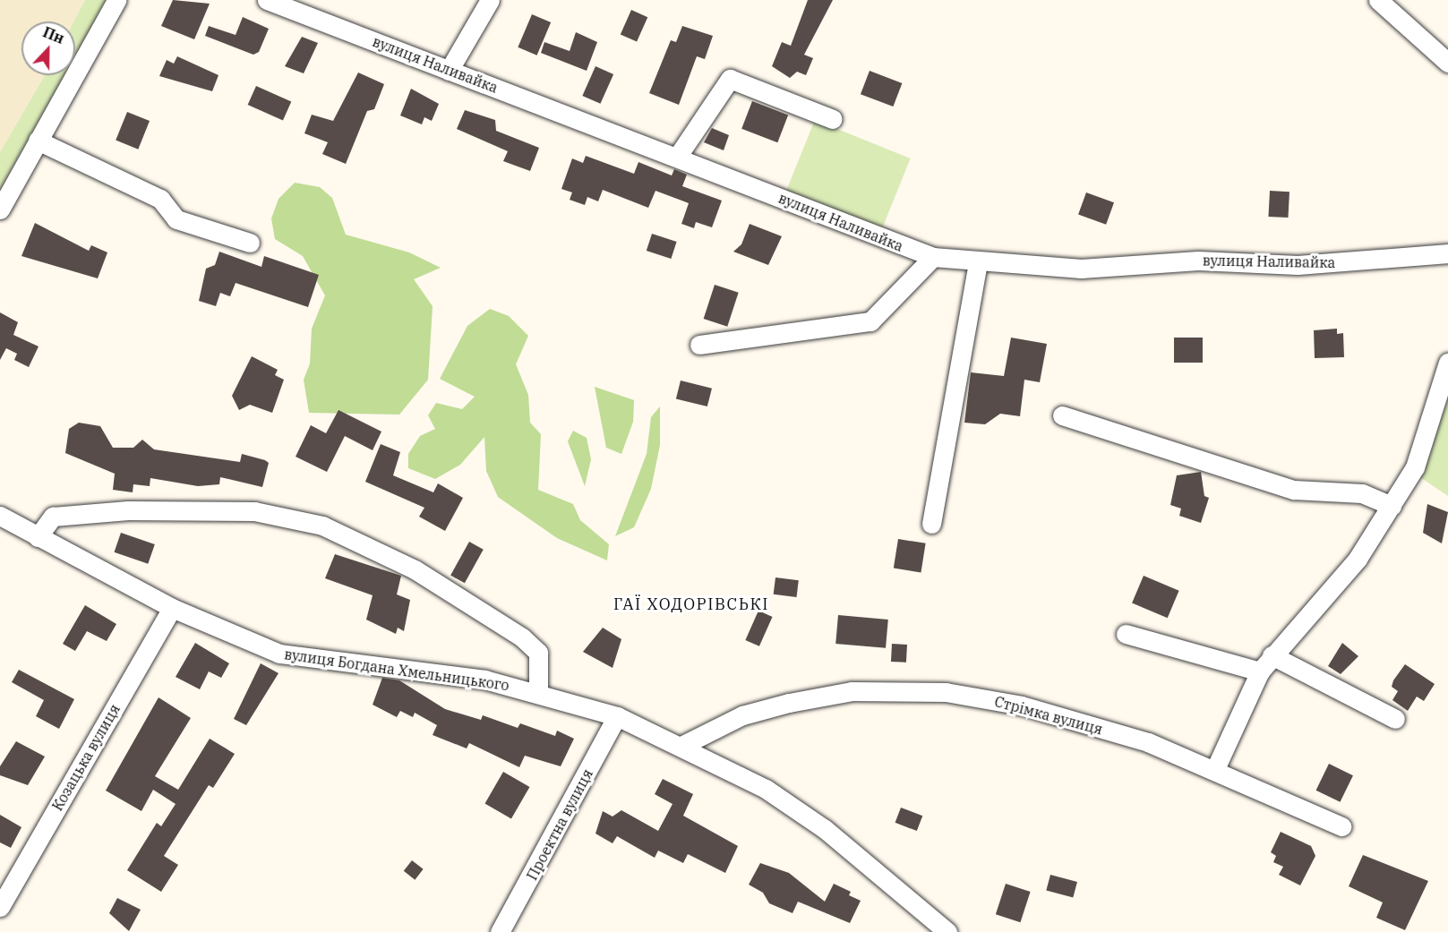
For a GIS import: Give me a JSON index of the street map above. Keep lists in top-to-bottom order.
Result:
{
  "streets": {
    "street": [
      "вулиця Наливайка",
      "вулиця Богдана Хмельницького",
      "Стрімка вулиця",
      "Козацька вулиця",
      "Проектна вулиця"
    ]
  },
  "crossings": [
    ["вулиця Богдана Хмельницького", "Стрімка вулиця"],
    ["вулиця Богдана Хмельницького", "Козацька вулиця"],
    ["вулиця Богдана Хмельницького", "Проектна вулиця"]
  ],
  "districts": ["ГАЇ ХОДОРІВСЬКІ"],
  "north": "top"
}
